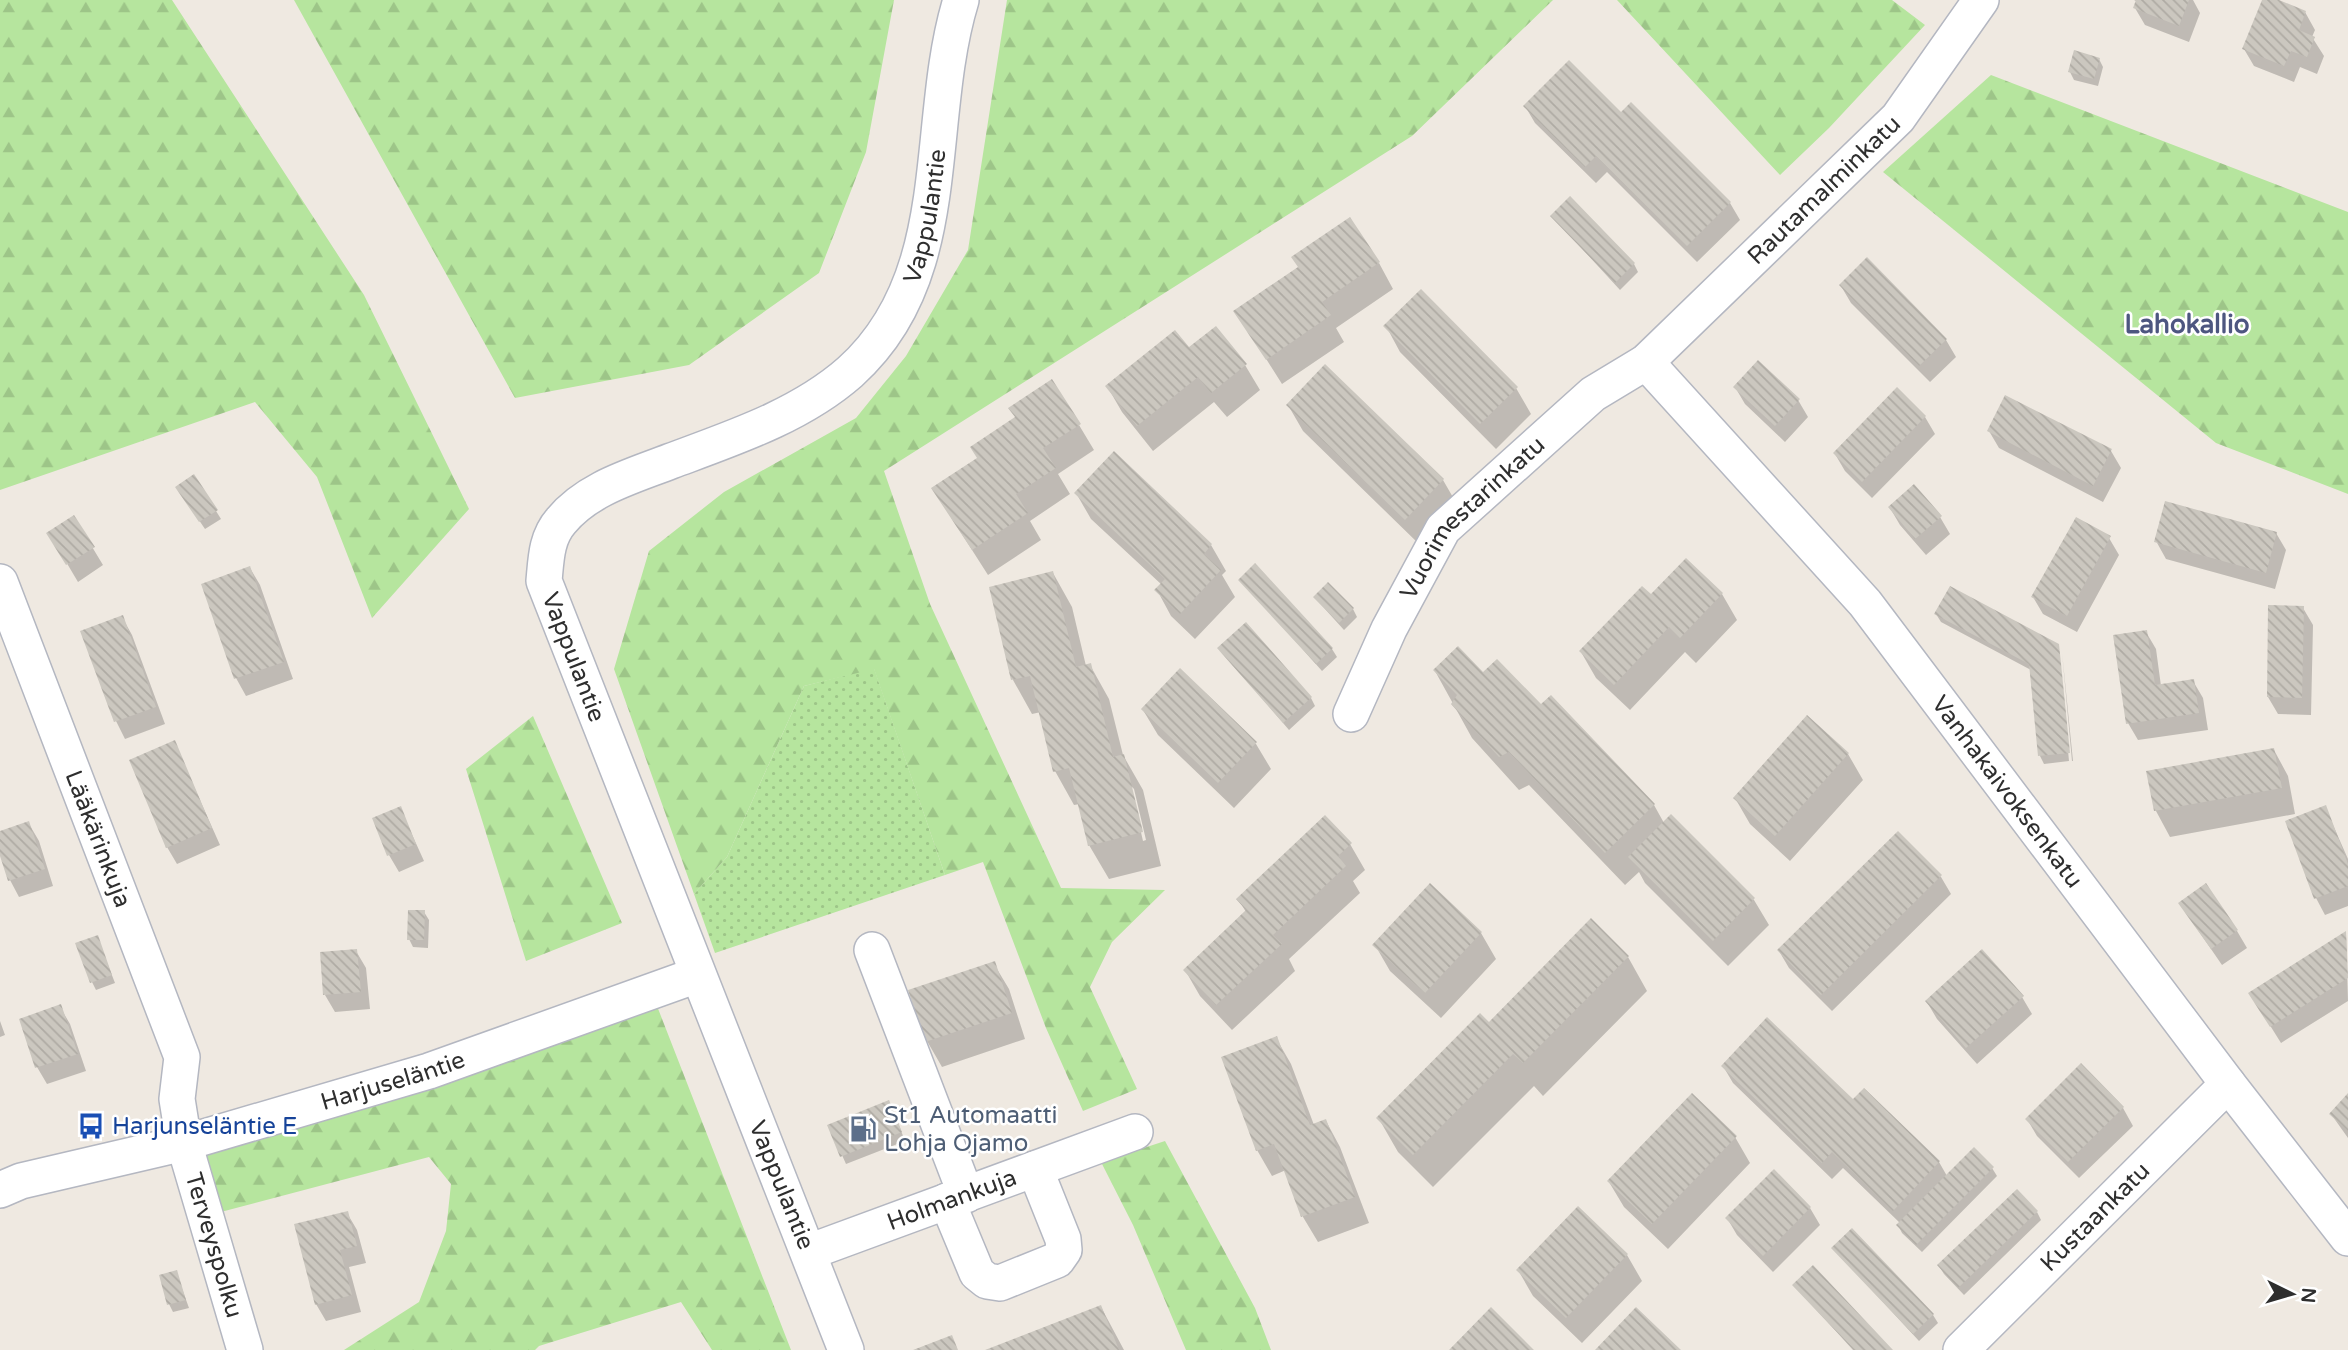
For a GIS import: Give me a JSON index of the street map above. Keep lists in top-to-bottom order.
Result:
{
  "streets": {
    "street": [
      "Rautamalminkatu",
      "Vappulantie",
      "Vuorimestarinkatu",
      "Vanhakaivoksenkatu",
      "Lääkärinkuja",
      "Harjuseläntie",
      "Holmankuja",
      "Kustaankatu",
      "Terveyspolku"
    ]
  },
  "crossings": [
    ["Rautamalminkatu", "Vuorimestarinkatu"],
    ["Rautamalminkatu", "Vanhakaivoksenkatu"],
    ["Vappulantie", "Harjuseläntie"],
    ["Vappulantie", "Holmankuja"],
    ["Vuorimestarinkatu", "Vanhakaivoksenkatu"],
    ["Vanhakaivoksenkatu", "Kustaankatu"],
    ["Lääkärinkuja", "Terveyspolku"],
    ["Harjuseläntie", "Terveyspolku"]
  ],
  "districts": ["Lahokallio"],
  "places": {
    "bus stop": ["Harjunseläntie E"],
    "fuel station": ["St1 Automaatti Lohja Ojamo"]
  },
  "north": "right"
}
